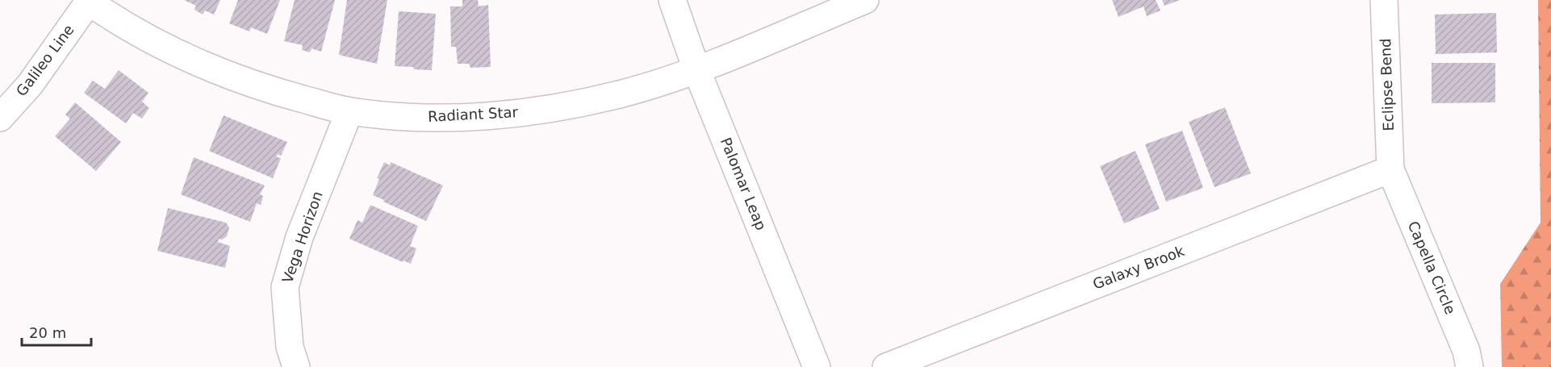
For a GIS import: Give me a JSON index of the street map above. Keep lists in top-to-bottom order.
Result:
{
  "streets": {
    "street": [
      "Galileo Line",
      "Eclipse Bend",
      "Radiant Star",
      "Palomar Leap",
      "Vega Horizon",
      "Galaxy Brook",
      "Capella Circle"
    ]
  },
  "crossings": [
    ["Galileo Line", "Radiant Star"],
    ["Eclipse Bend", "Galaxy Brook"],
    ["Eclipse Bend", "Capella Circle"],
    ["Radiant Star", "Palomar Leap"],
    ["Radiant Star", "Vega Horizon"],
    ["Galaxy Brook", "Capella Circle"]
  ],
  "scale_bar": "20 m"
}
